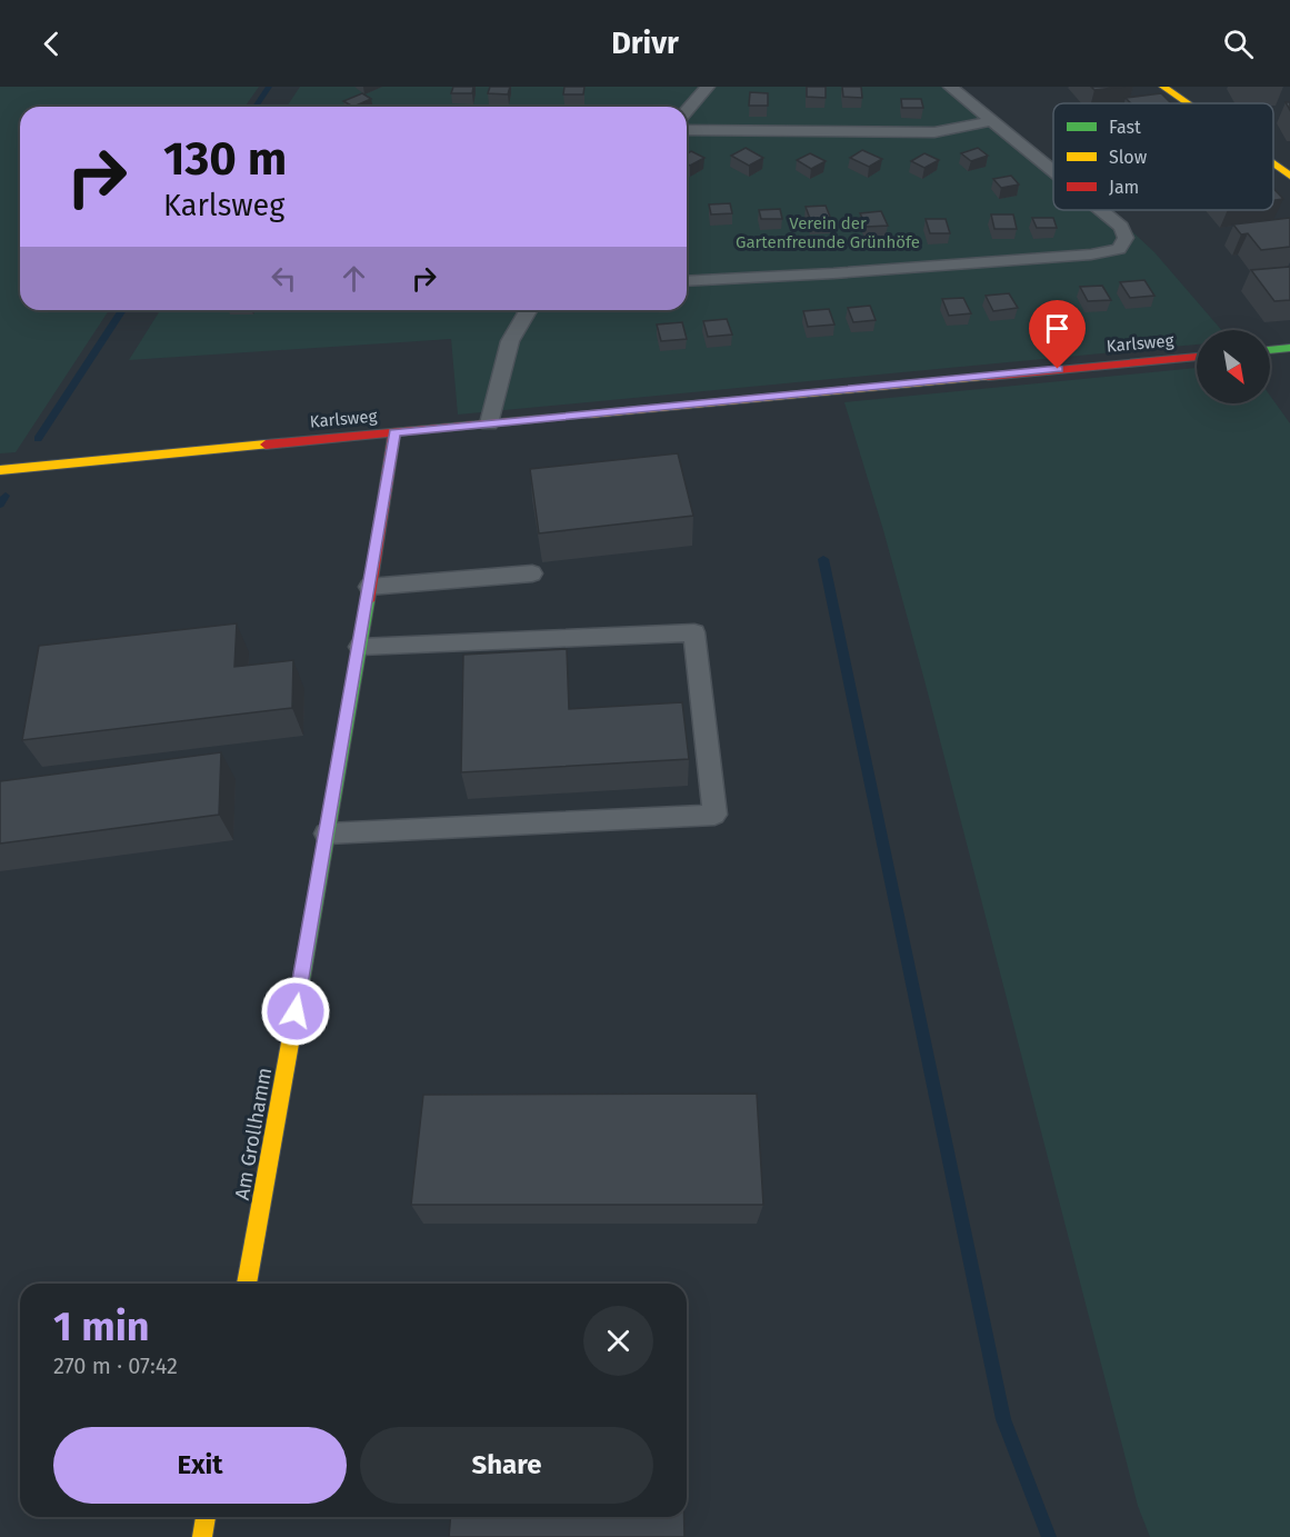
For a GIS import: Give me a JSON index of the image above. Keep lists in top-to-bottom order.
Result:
{
  "streets": {
    "street": ["Karlsweg", "Am Grollhamm"]
  },
  "crossings": [
    ["Karlsweg", "Am Grollhamm"]
  ],
  "parks": ["Verein der Gartenfreunde Grünhöfe"],
  "legend": ["Fast", "Slow", "Jam"],
  "north": "bottom right",
  "page": {
    "header": "Drivr",
    "turn": ["130 m", "Karlsweg"],
    "heading": ["1 min", "270 m · 07:42"],
    "buttons": ["Exit", "Share"]
  }
}
